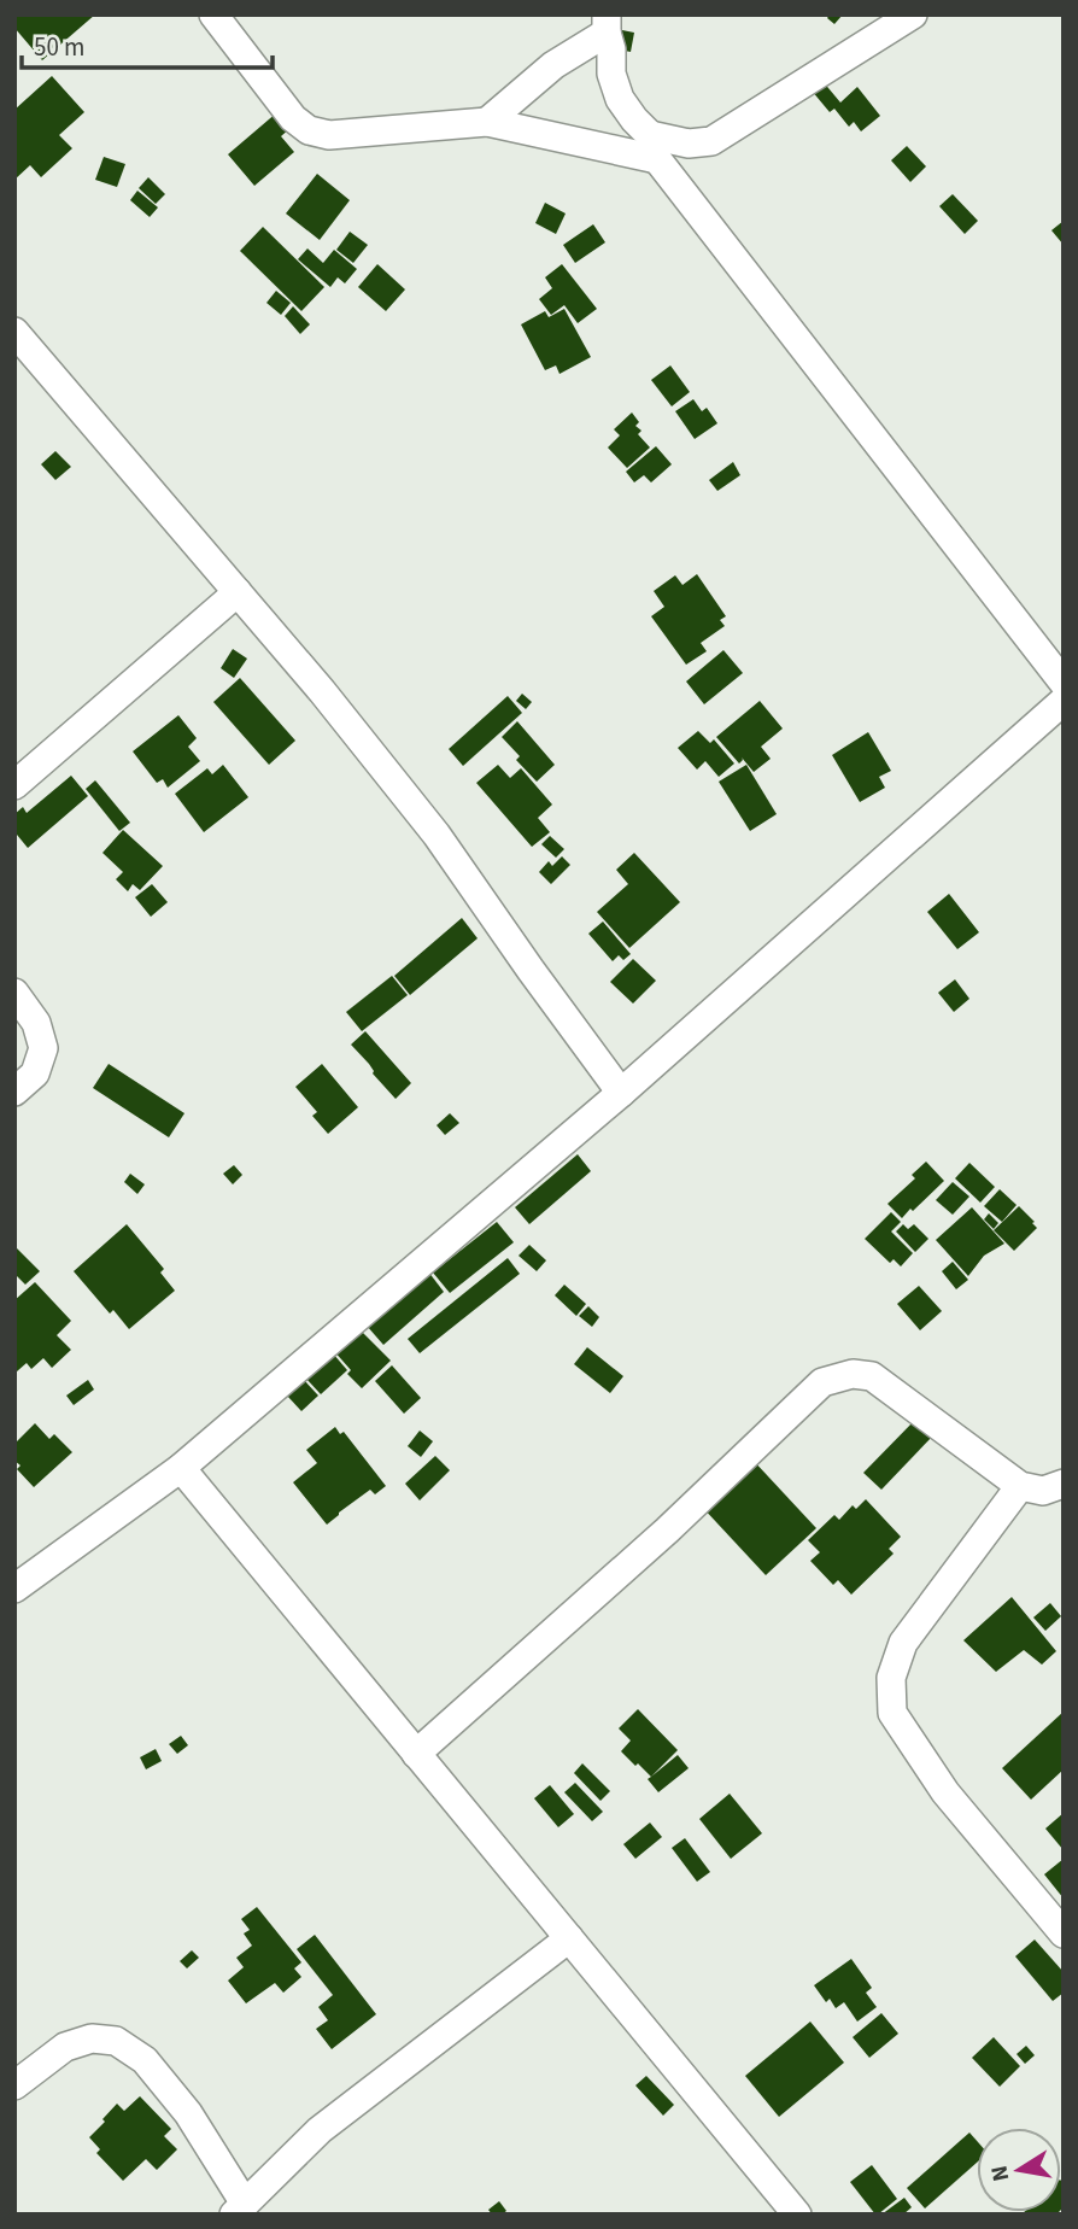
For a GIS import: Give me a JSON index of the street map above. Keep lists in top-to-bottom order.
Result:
{
  "scale_bar": "50 m",
  "north": "left"
}
